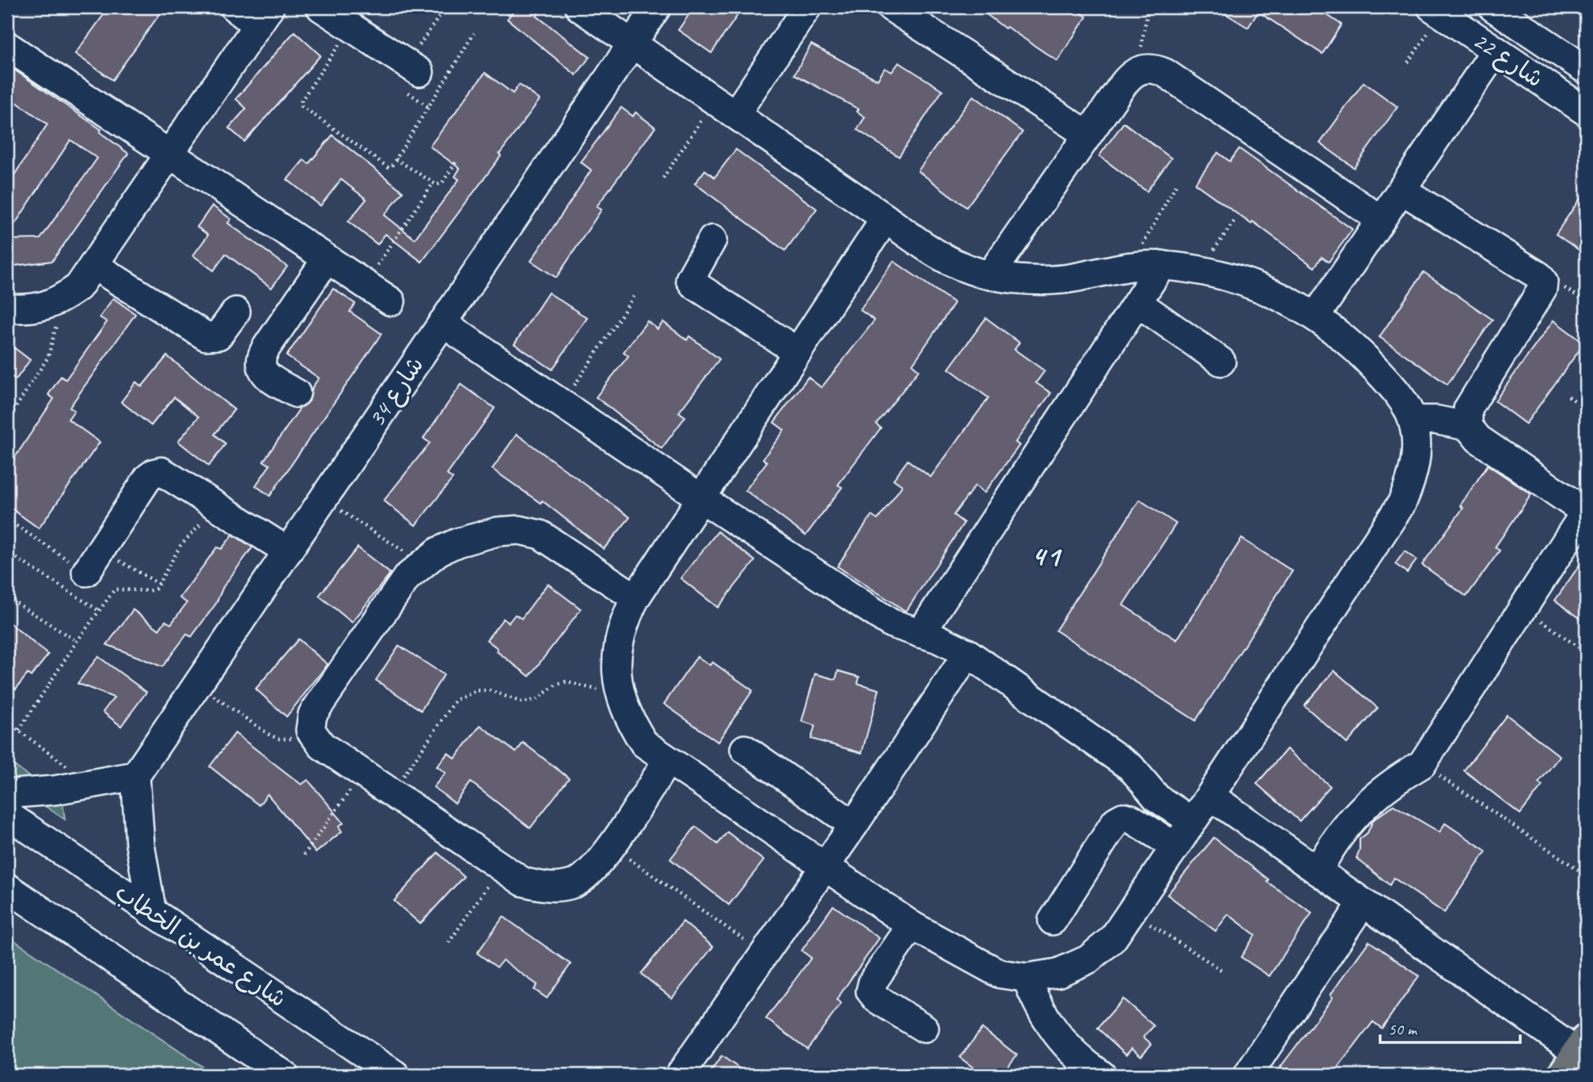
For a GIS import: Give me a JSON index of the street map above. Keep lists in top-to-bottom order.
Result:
{
  "streets": {
    "street": ["شارع 22", "شارع 34", "شارع عمر بن الخطاب"]
  },
  "districts": ["41"],
  "scale_bar": "50 m"
}
